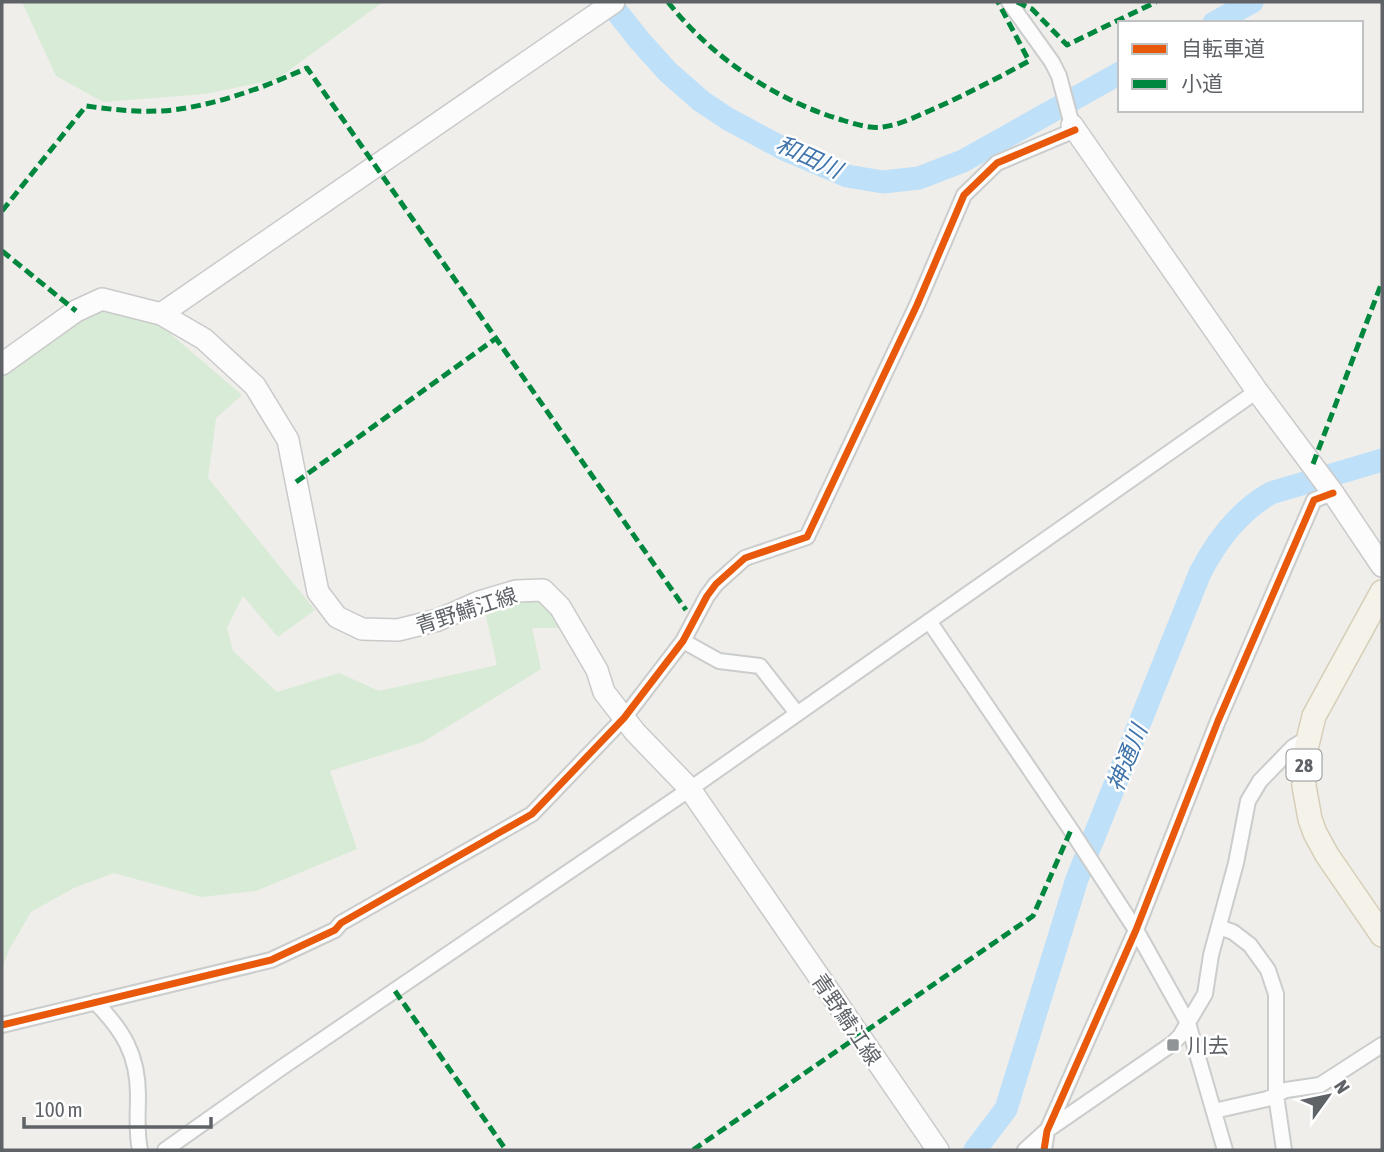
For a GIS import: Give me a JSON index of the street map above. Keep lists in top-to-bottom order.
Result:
{
  "streets": {
    "main road": ["青野鯖江線", "28"]
  },
  "water": ["和田川", "神通川"],
  "places": {
    "transit": ["川去"]
  },
  "legend": ["自転車道", "小道"],
  "scale_bar": "100 m",
  "north": "top right"
}
